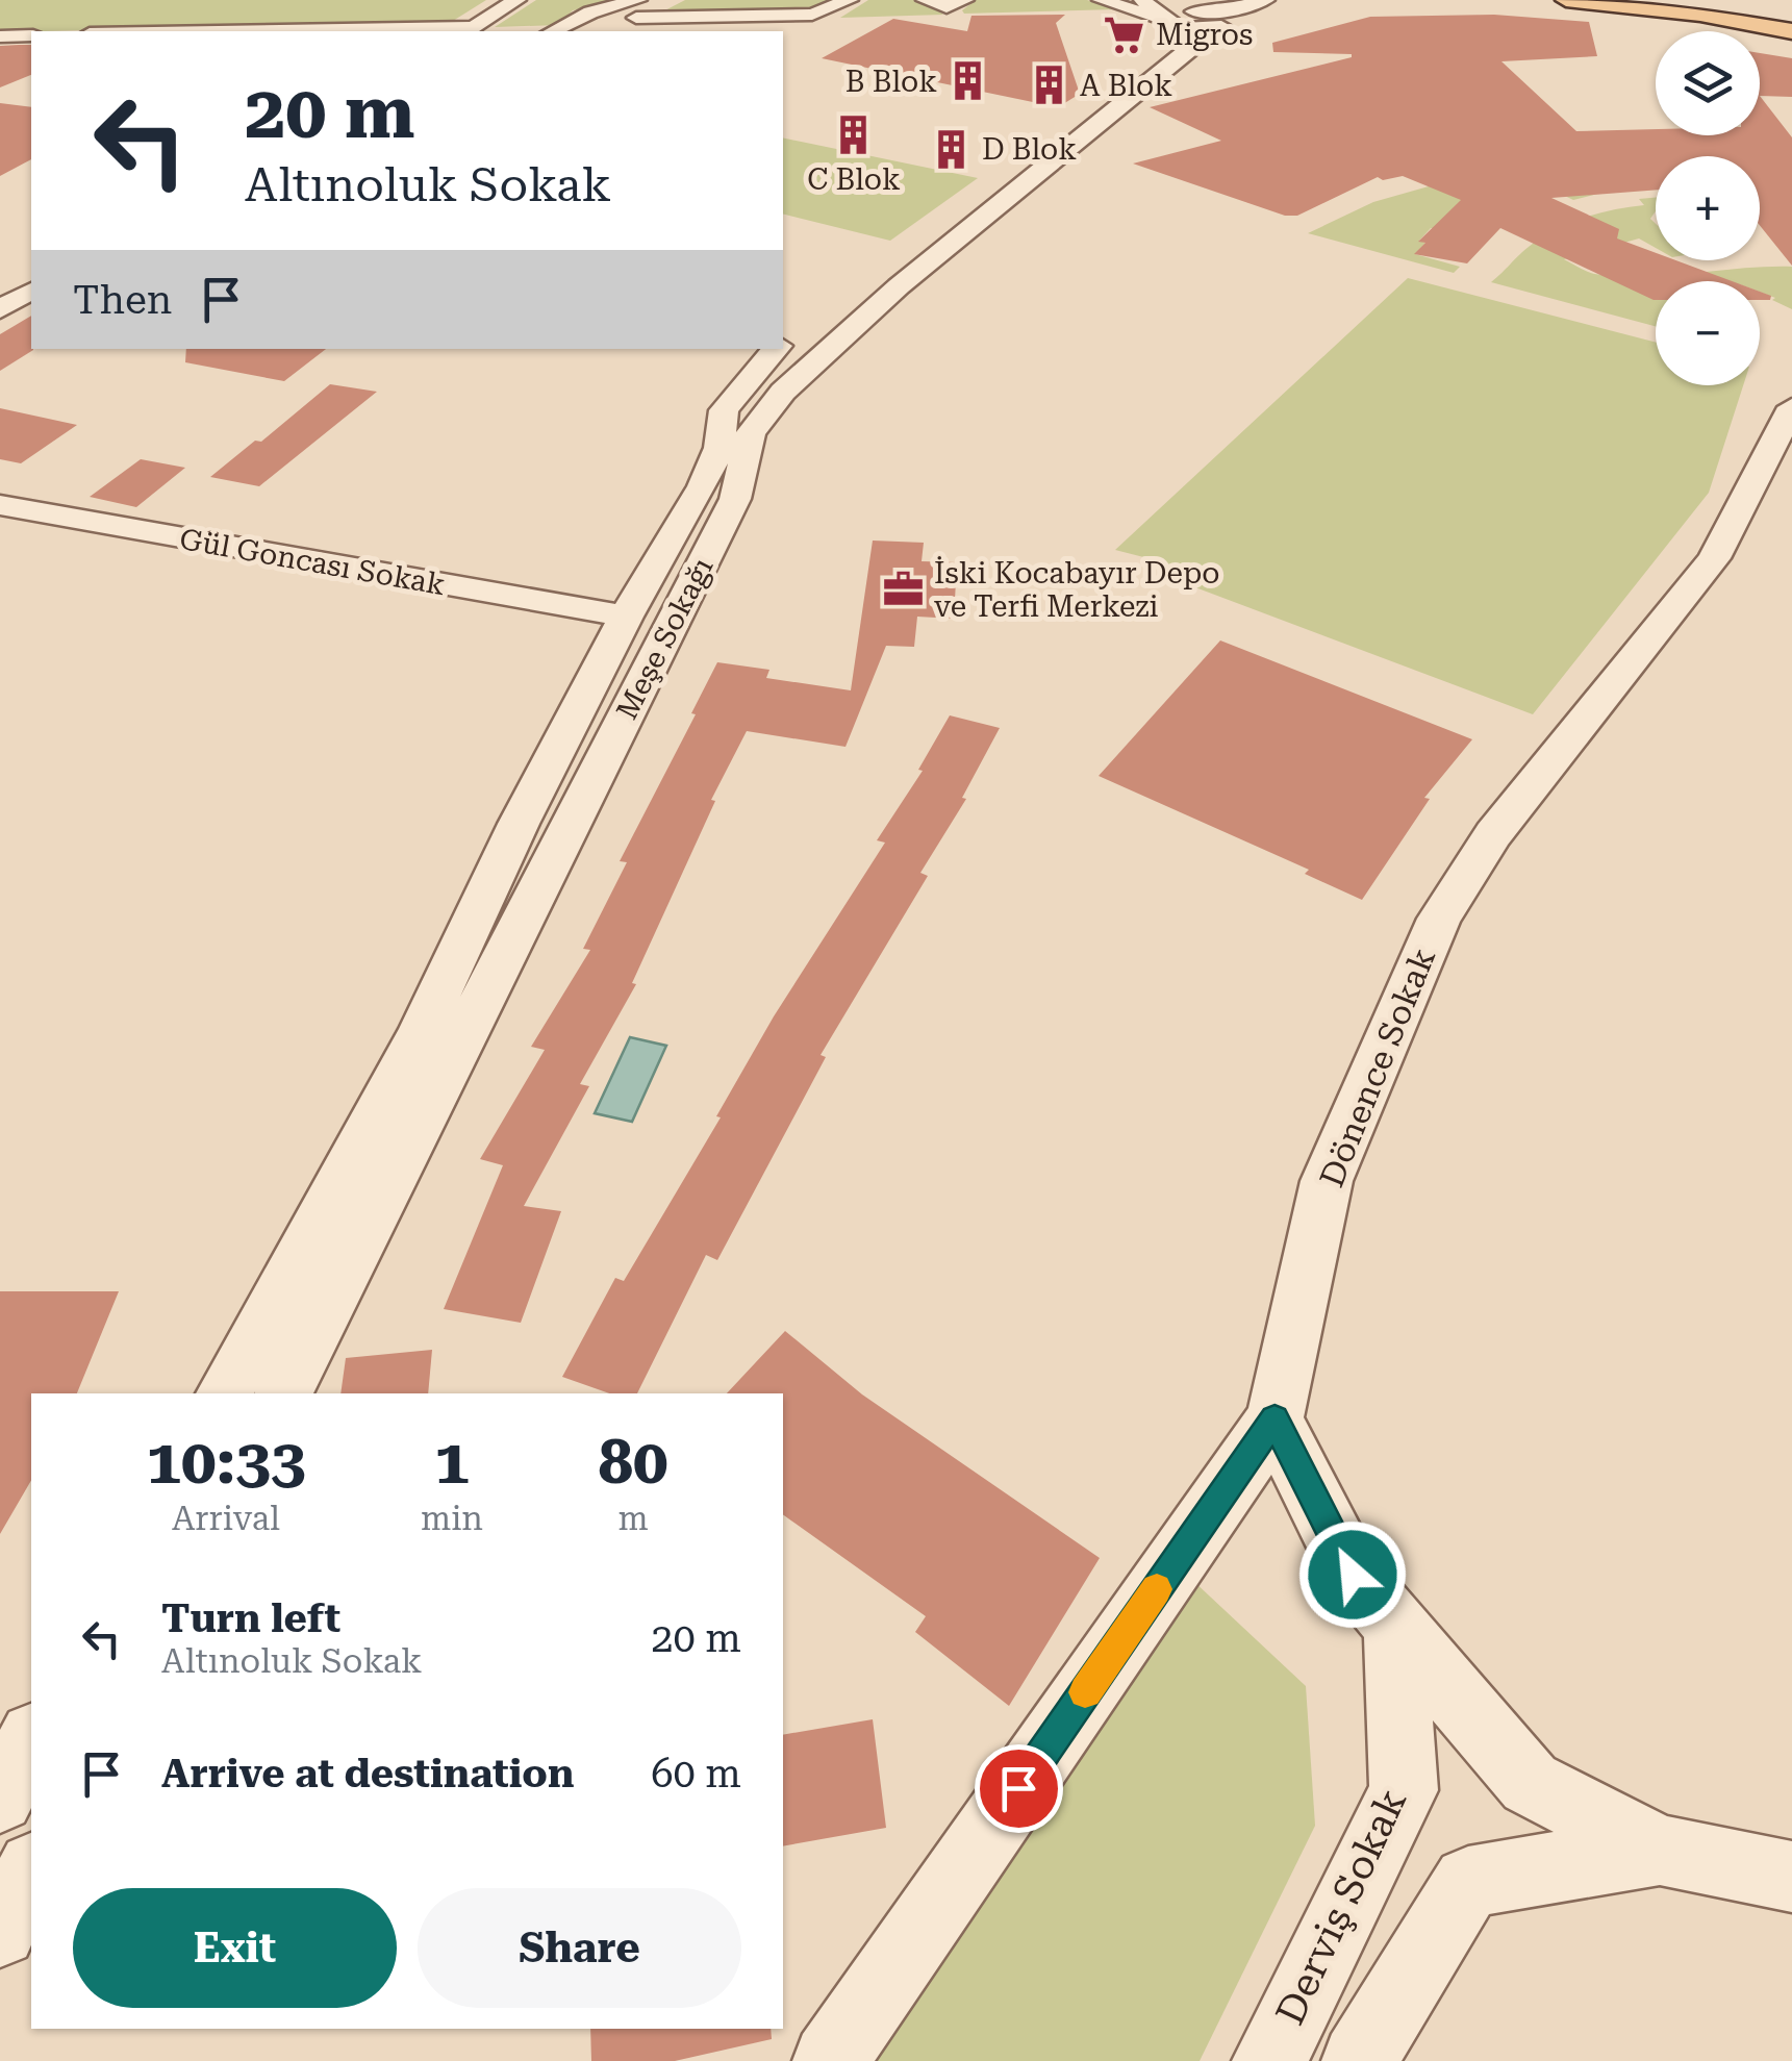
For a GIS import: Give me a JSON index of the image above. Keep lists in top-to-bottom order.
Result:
{
  "streets": {
    "street": [
      "Gül Goncası Sokak",
      "Meşe Sokağı",
      "Dönence Sokak",
      "Derviş Sokak"
    ]
  },
  "crossings": [
    ["Gül Goncası Sokak", "Meşe Sokağı"]
  ],
  "places": {
    "supermarket": ["Migros"],
    "building": [
      "B Blok",
      "A Blok",
      "C Blok",
      "D Blok"
    ],
    "office": ["İski Kocabayır Depo ve Terfi Merkezi"]
  },
  "page": {
    "map_buttons": ["+", "−"],
    "turn": ["20 m", "Altınoluk Sokak"],
    "then": "Then",
    "eta": [
      "10:33",
      "Arrival",
      "1",
      "min",
      "80",
      "m"
    ],
    "list": [
      {
        "name": "Turn left",
        "note": "Altınoluk Sokak",
        "value": "20 m"
      },
      {
        "name": "Arrive at destination",
        "value": "60 m"
      }
    ],
    "buttons": ["Exit", "Share"]
  }
}
